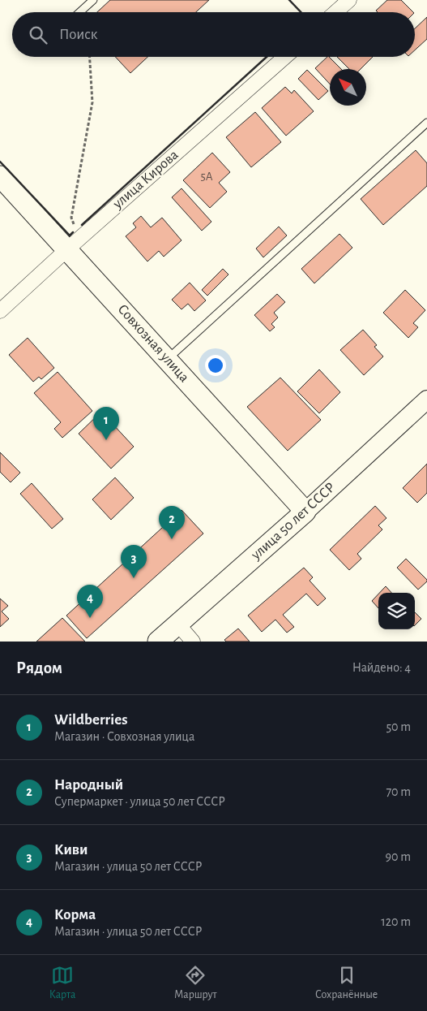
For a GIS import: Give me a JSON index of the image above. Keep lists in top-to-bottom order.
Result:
{
  "streets": {
    "main road": ["Совхозная улица", "улица 50 лет СССР"],
    "street": ["улица Кирова"]
  },
  "crossings": [
    ["улица Кирова", "Совхозная улица"],
    ["Совхозная улица", "улица 50 лет СССР"]
  ],
  "house_numbers": ["5А"],
  "north": "top left",
  "page": {
    "search": "Поиск",
    "pins": [
      "1",
      "2",
      "3",
      "4"
    ],
    "heading": ["Рядом", "Найдено: 4"],
    "list": [
      {
        "mark": "1",
        "name": "Wildberries",
        "note": "Магазин · Совхозная улица",
        "value": "50 m"
      },
      {
        "mark": "2",
        "name": "Народный",
        "note": "Супермаркет · улица 50 лет СССР",
        "value": "70 m"
      },
      {
        "mark": "3",
        "name": "Киви",
        "note": "Магазин · улица 50 лет СССР",
        "value": "90 m"
      },
      {
        "mark": "4",
        "name": "Корма",
        "note": "Магазин · улица 50 лет СССР",
        "value": "120 m"
      }
    ],
    "nav": ["Карта", "Маршрут", "Сохранённые"]
  }
}
